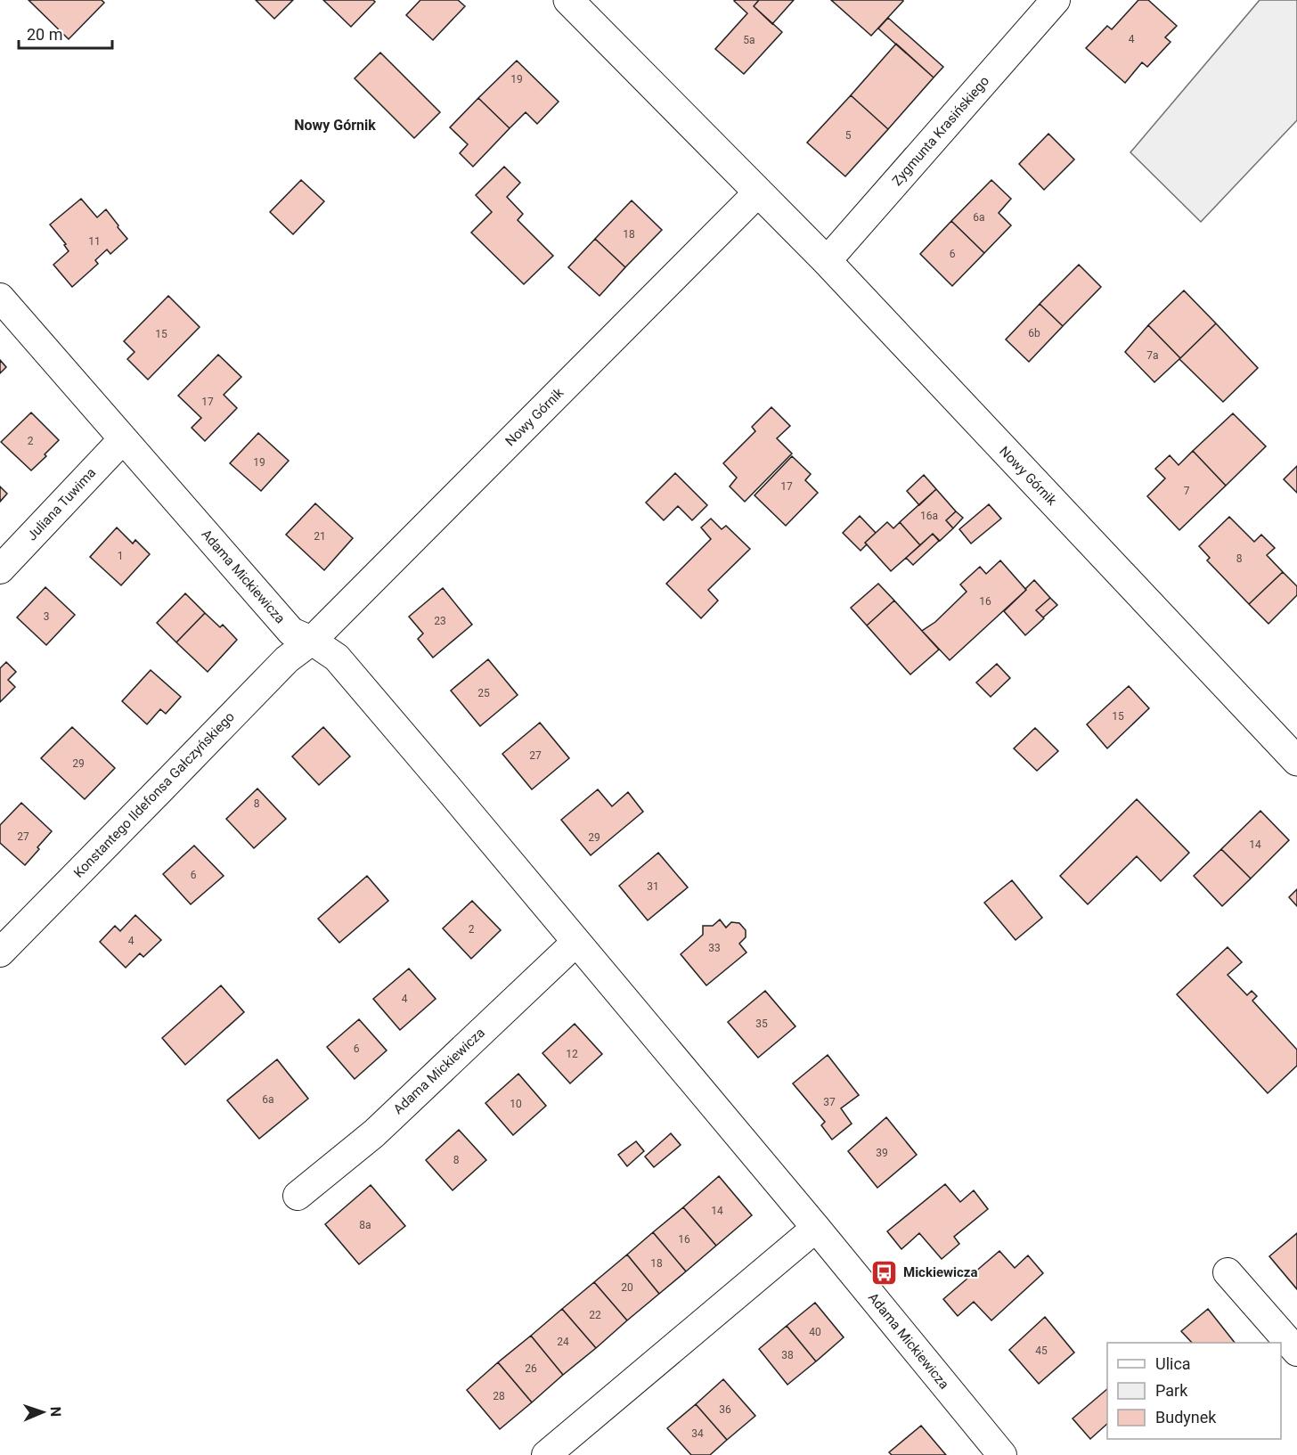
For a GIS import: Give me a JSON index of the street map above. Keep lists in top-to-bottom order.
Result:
{
  "streets": {
    "street": [
      "Zygmunta Krasińskiego",
      "Nowy Górnik",
      "Juliana Tuwima",
      "Adama Mickiewicza",
      "Konstantego Ildefonsa Gałczyńskiego"
    ]
  },
  "crossings": [
    ["Zygmunta Krasińskiego", "Nowy Górnik"],
    ["Nowy Górnik", "Adama Mickiewicza"],
    ["Nowy Górnik", "Konstantego Ildefonsa Gałczyńskiego"],
    ["Juliana Tuwima", "Adama Mickiewicza"],
    ["Adama Mickiewicza", "Konstantego Ildefonsa Gałczyńskiego"]
  ],
  "districts": ["Nowy Górnik"],
  "places": {
    "bus stop": ["Mickiewicza"]
  },
  "house_numbers": [
    "4",
    "5a",
    "19",
    "5",
    "6a",
    "18",
    "11",
    "6",
    "6b",
    "15",
    "7a",
    "17",
    "2",
    "19",
    "17",
    "7",
    "16a",
    "21",
    "1",
    "8",
    "16",
    "3",
    "23",
    "25",
    "15",
    "27",
    "29",
    "8",
    "27",
    "29",
    "14",
    "6",
    "31",
    "2",
    "4",
    "33",
    "4",
    "35",
    "6",
    "12",
    "6a",
    "37",
    "10",
    "39",
    "8",
    "14",
    "8a",
    "16",
    "18",
    "20",
    "22",
    "40",
    "24",
    "45",
    "38",
    "26",
    "28",
    "36",
    "34"
  ],
  "legend": ["Ulica", "Park", "Budynek"],
  "scale_bar": "20 m",
  "north": "right"
}
